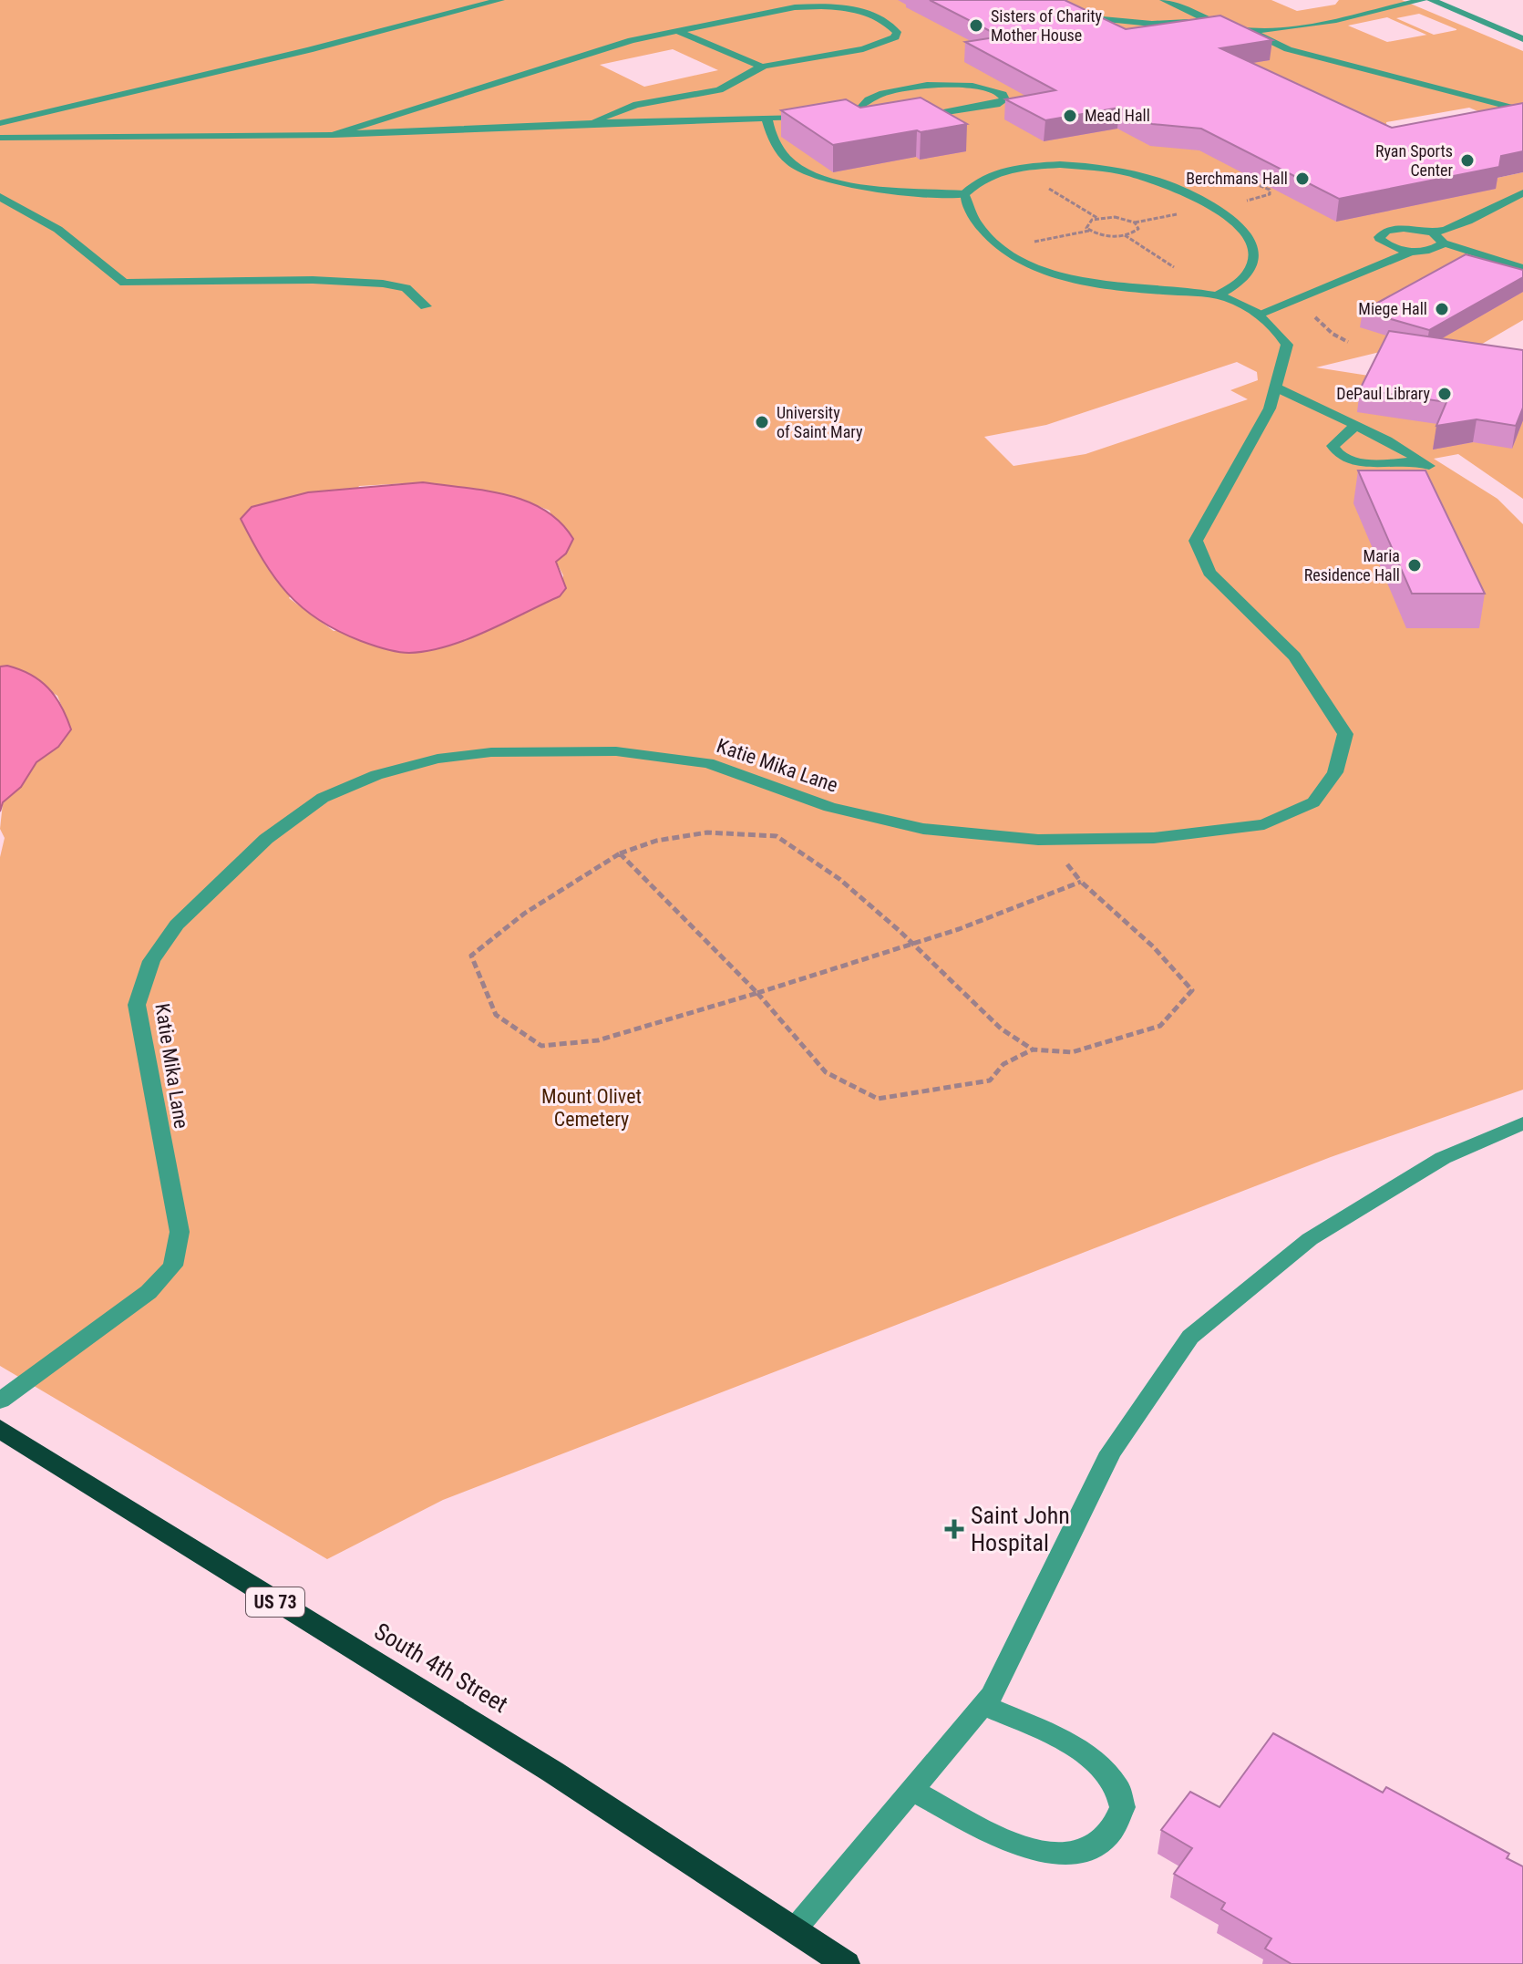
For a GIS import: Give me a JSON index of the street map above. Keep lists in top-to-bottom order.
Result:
{
  "streets": {
    "highway": ["US 73", "South 4th Street"],
    "street": ["Katie Mika Lane"]
  },
  "parks": ["Mount Olivet Cemetery"],
  "places": {
    "other": [
      "Sisters of Charity Mother House",
      "Mead Hall",
      "Ryan Sports Center",
      "Berchmans Hall",
      "Miege Hall",
      "DePaul Library",
      "University of Saint Mary",
      "Maria Residence Hall"
    ],
    "health": ["Saint John Hospital"]
  }
}
